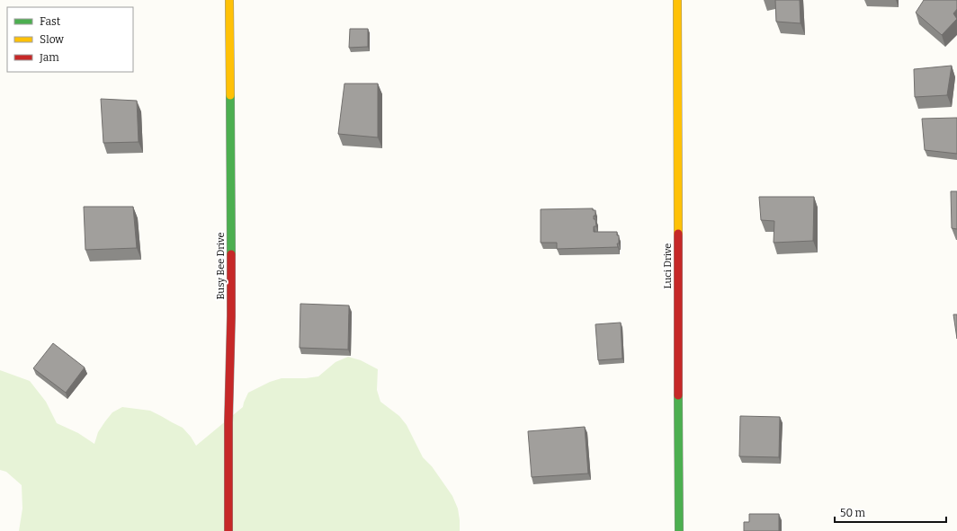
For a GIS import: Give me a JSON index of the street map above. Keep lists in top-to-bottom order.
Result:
{
  "streets": {
    "street": ["Busy Bee Drive", "Luci Drive"]
  },
  "legend": ["Fast", "Slow", "Jam"],
  "scale_bar": "50 m"
}
